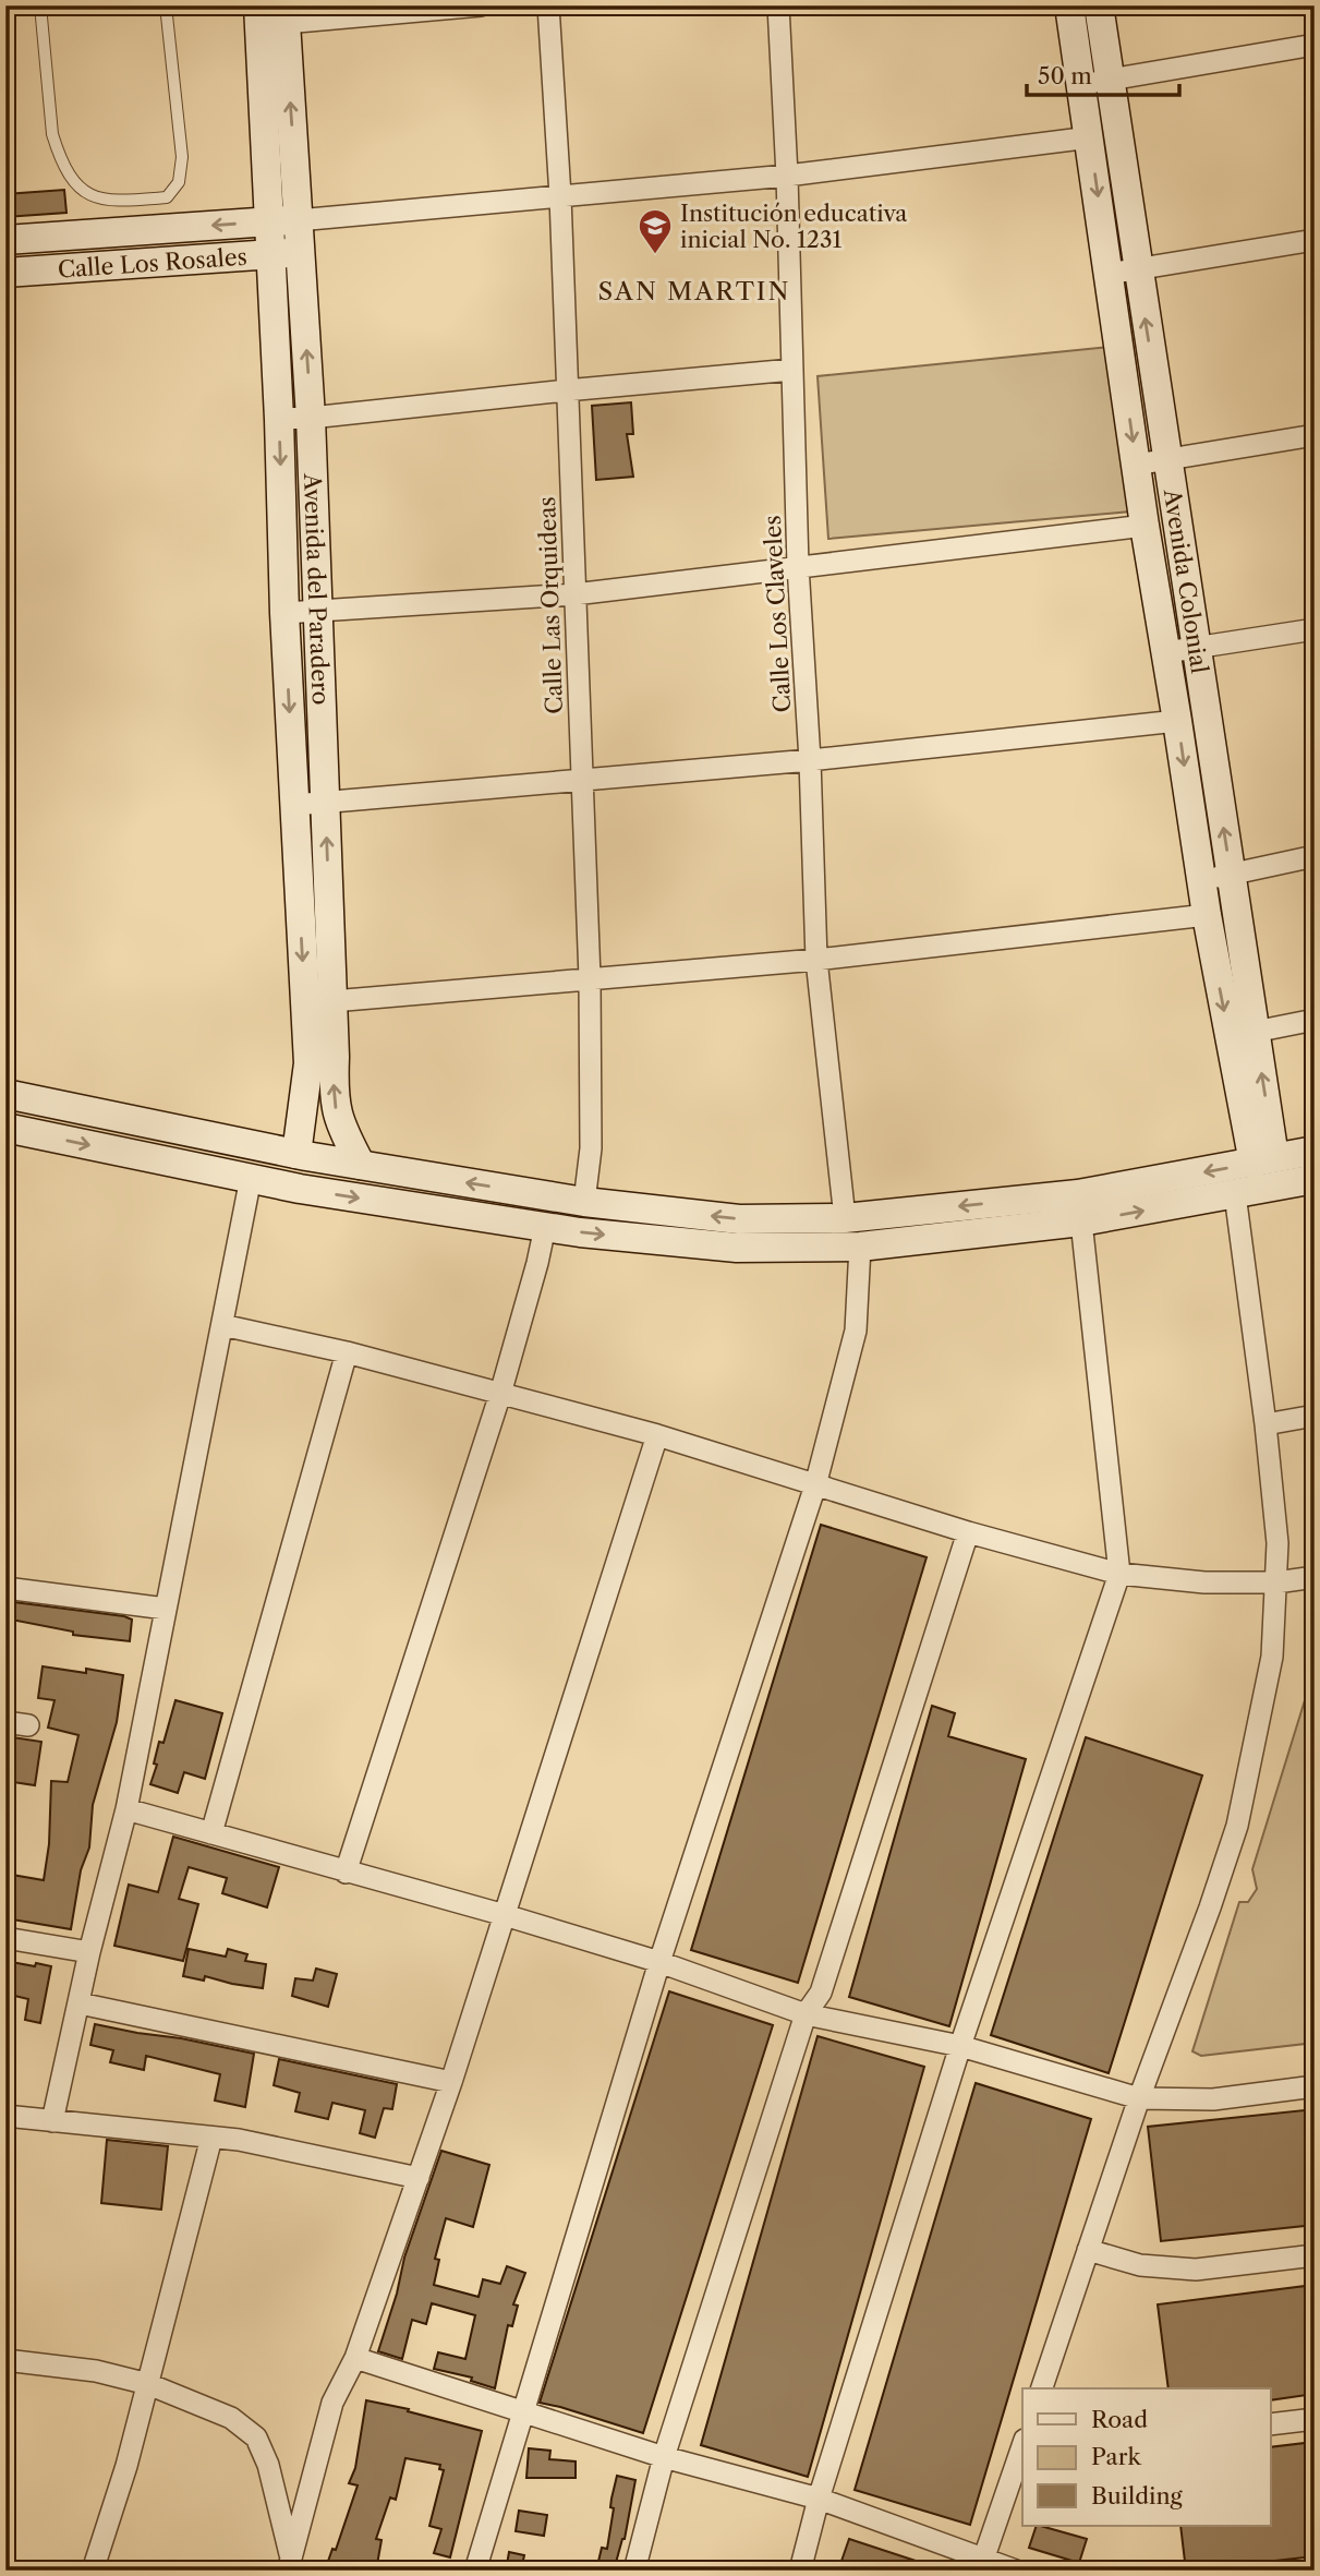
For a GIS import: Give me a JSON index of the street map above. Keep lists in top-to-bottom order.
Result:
{
  "streets": {
    "street": [
      "Calle Los Rosales",
      "Avenida Colonial",
      "Avenida del Paradero",
      "Calle Las Orquideas",
      "Calle Los Claveles"
    ]
  },
  "crossings": [
    ["Calle Los Rosales", "Avenida del Paradero"]
  ],
  "districts": ["SAN MARTIN"],
  "places": {
    "school or university": ["Institución educativa inicial No. 1231"]
  },
  "legend": ["Road", "Park", "Building"],
  "scale_bar": "50 m"
}
